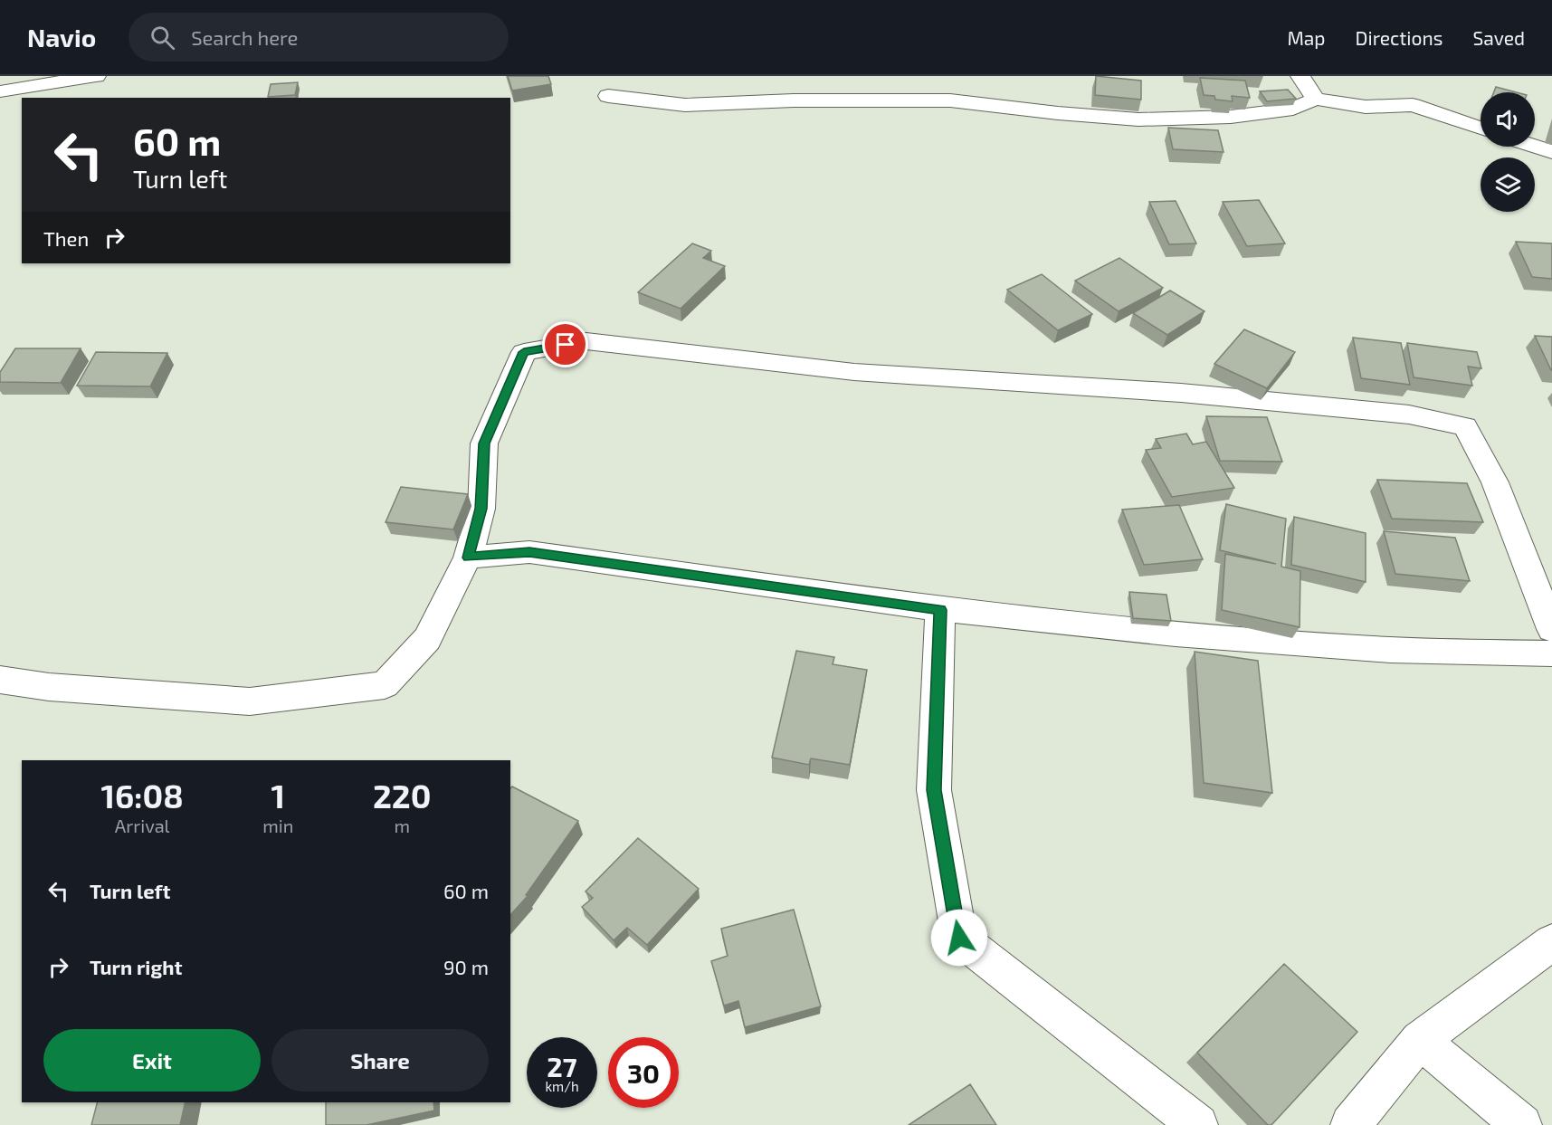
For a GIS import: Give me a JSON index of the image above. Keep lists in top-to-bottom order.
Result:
{
  "page": {
    "header": "Navio",
    "search": "Search here",
    "nav": ["Map", "Directions", "Saved"],
    "turn": ["60 m", "Turn left"],
    "then": "Then",
    "eta": [
      "16:08",
      "Arrival",
      "1",
      "min",
      "220",
      "m"
    ],
    "list": [
      {
        "name": "Turn left",
        "value": "60 m"
      },
      {
        "name": "Turn right",
        "value": "90 m"
      }
    ],
    "buttons": ["Exit", "Share"],
    "speed": "27 km/h",
    "limit": "30"
  }
}
